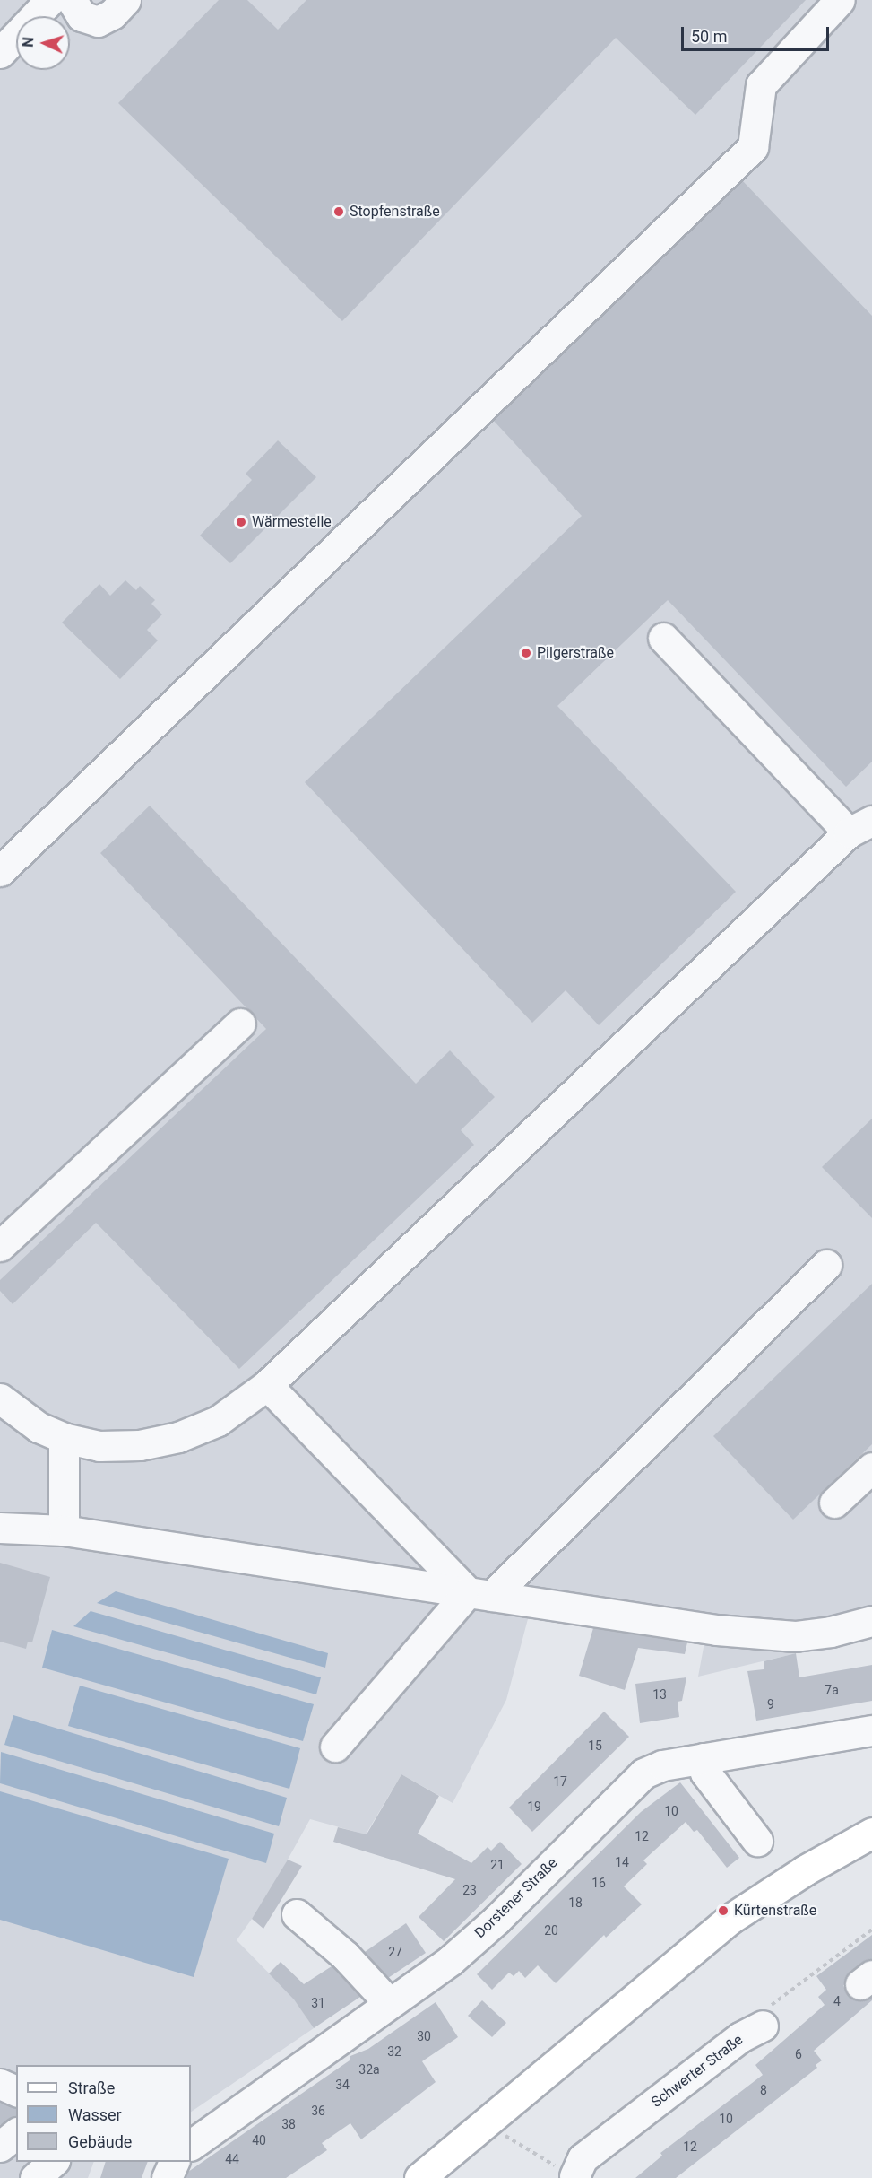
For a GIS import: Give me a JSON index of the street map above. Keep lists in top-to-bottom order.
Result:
{
  "streets": {
    "street": ["Dorstener Straße", "Schwerter Straße"]
  },
  "places": [
    "Stopfenstraße",
    "Wärmestelle",
    "Pilgerstraße",
    "Kürtenstraße"
  ],
  "house_numbers": [
    "7a",
    "13",
    "9",
    "15",
    "17",
    "19",
    "10",
    "12",
    "14",
    "21",
    "16",
    "23",
    "18",
    "20",
    "27",
    "4",
    "31",
    "30",
    "32",
    "6",
    "32a",
    "34",
    "8",
    "36",
    "10",
    "38",
    "40",
    "12",
    "44"
  ],
  "legend": ["Straße", "Wasser", "Gebäude"],
  "scale_bar": "50 m",
  "north": "left"
}
